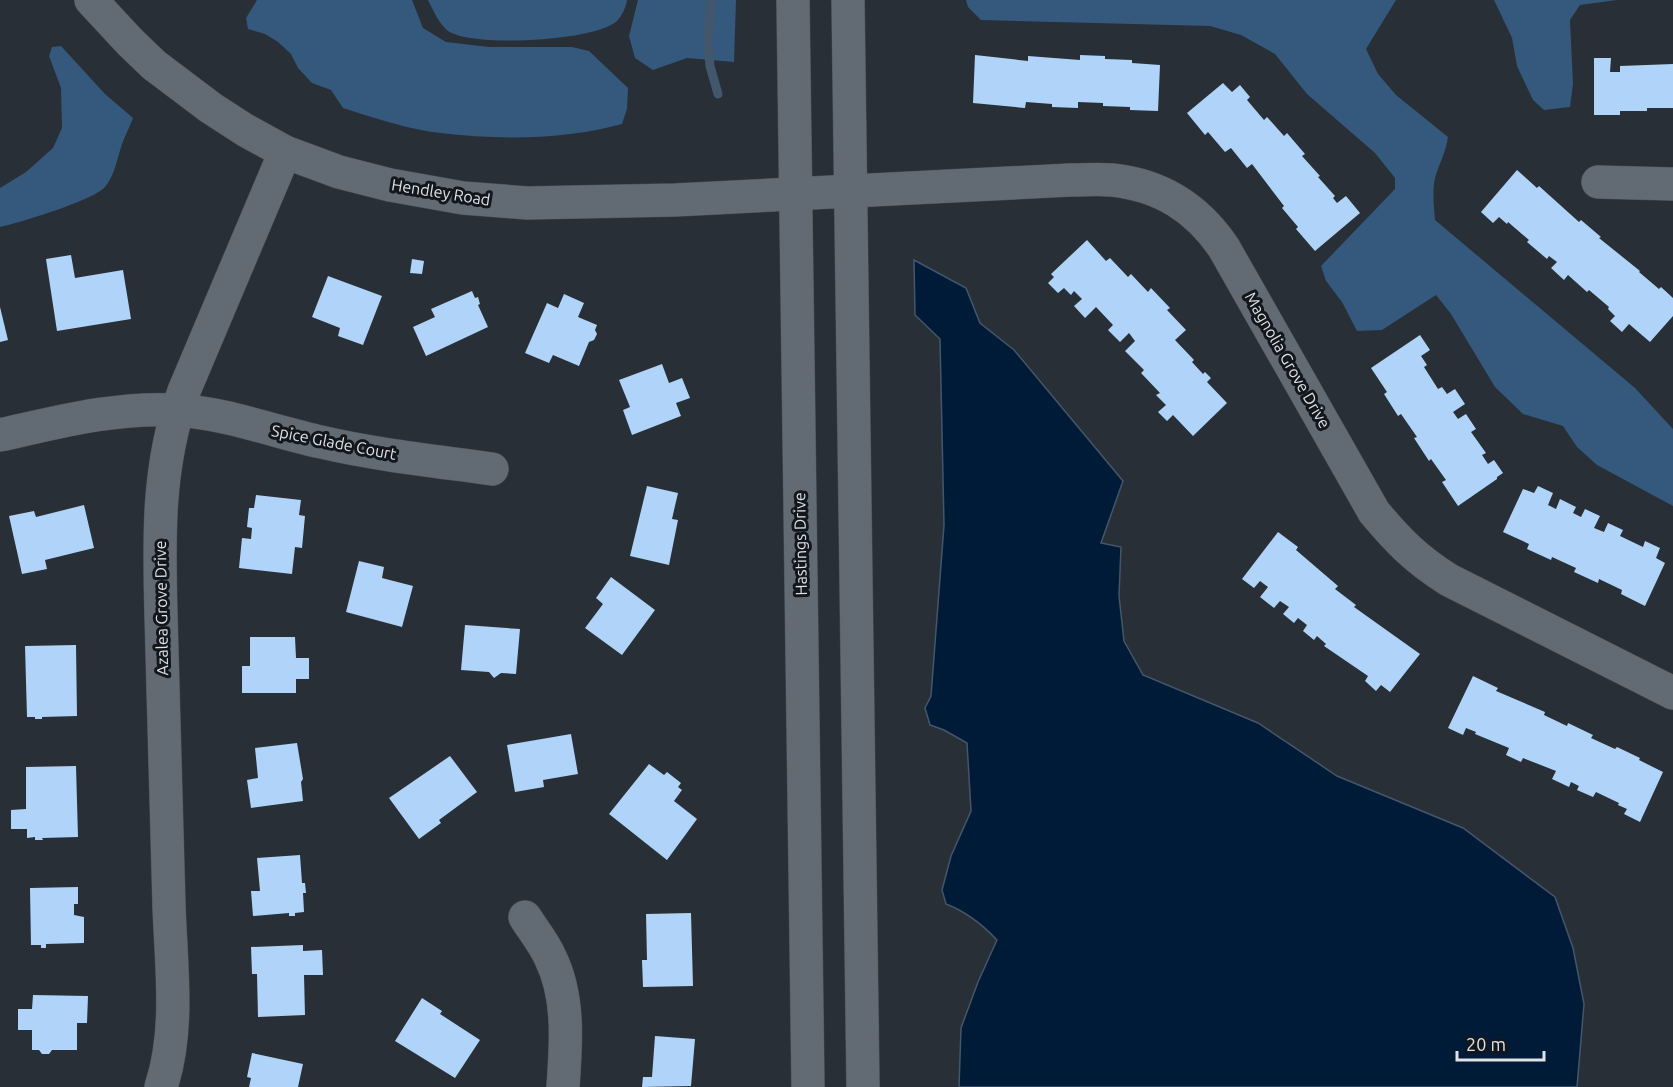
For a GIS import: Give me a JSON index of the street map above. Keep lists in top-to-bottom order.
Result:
{
  "streets": {
    "street": [
      "Hendley Road",
      "Magnolia Grove Drive",
      "Spice Glade Court",
      "Hastings Drive",
      "Azalea Grove Drive"
    ]
  },
  "crossings": [
    ["Hendley Road", "Magnolia Grove Drive"],
    ["Hendley Road", "Hastings Drive"],
    ["Hendley Road", "Azalea Grove Drive"],
    ["Spice Glade Court", "Azalea Grove Drive"]
  ],
  "scale_bar": "20 m"
}
